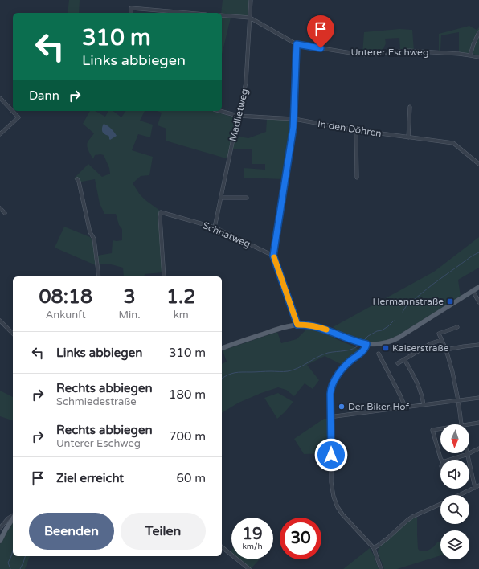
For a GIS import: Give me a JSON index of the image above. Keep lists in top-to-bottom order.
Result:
{
  "streets": {
    "street": [
      "Unterer Eschweg",
      "Madlietweg",
      "In den Döhren",
      "Schnatweg"
    ]
  },
  "crossings": [
    ["Unterer Eschweg", "Madlietweg"],
    ["Madlietweg", "In den Döhren"],
    ["Madlietweg", "Schnatweg"]
  ],
  "places": {
    "transit": ["Hermannstraße", "Kaiserstraße"],
    "other": ["Der Biker Hof"]
  },
  "north": "bottom",
  "page": {
    "turn": ["310 m", "Links abbiegen"],
    "then": "Dann",
    "eta": [
      "08:18",
      "Ankunft",
      "3",
      "Min.",
      "1.2",
      "km"
    ],
    "list": [
      {
        "name": "Links abbiegen",
        "value": "310 m"
      },
      {
        "name": "Rechts abbiegen",
        "note": "Schmiedestraße",
        "value": "180 m"
      },
      {
        "name": "Rechts abbiegen",
        "note": "Unterer Eschweg",
        "value": "700 m"
      },
      {
        "name": "Ziel erreicht",
        "value": "60 m"
      }
    ],
    "buttons": ["Beenden", "Teilen"],
    "speed": "19 km/h",
    "limit": "30"
  }
}
